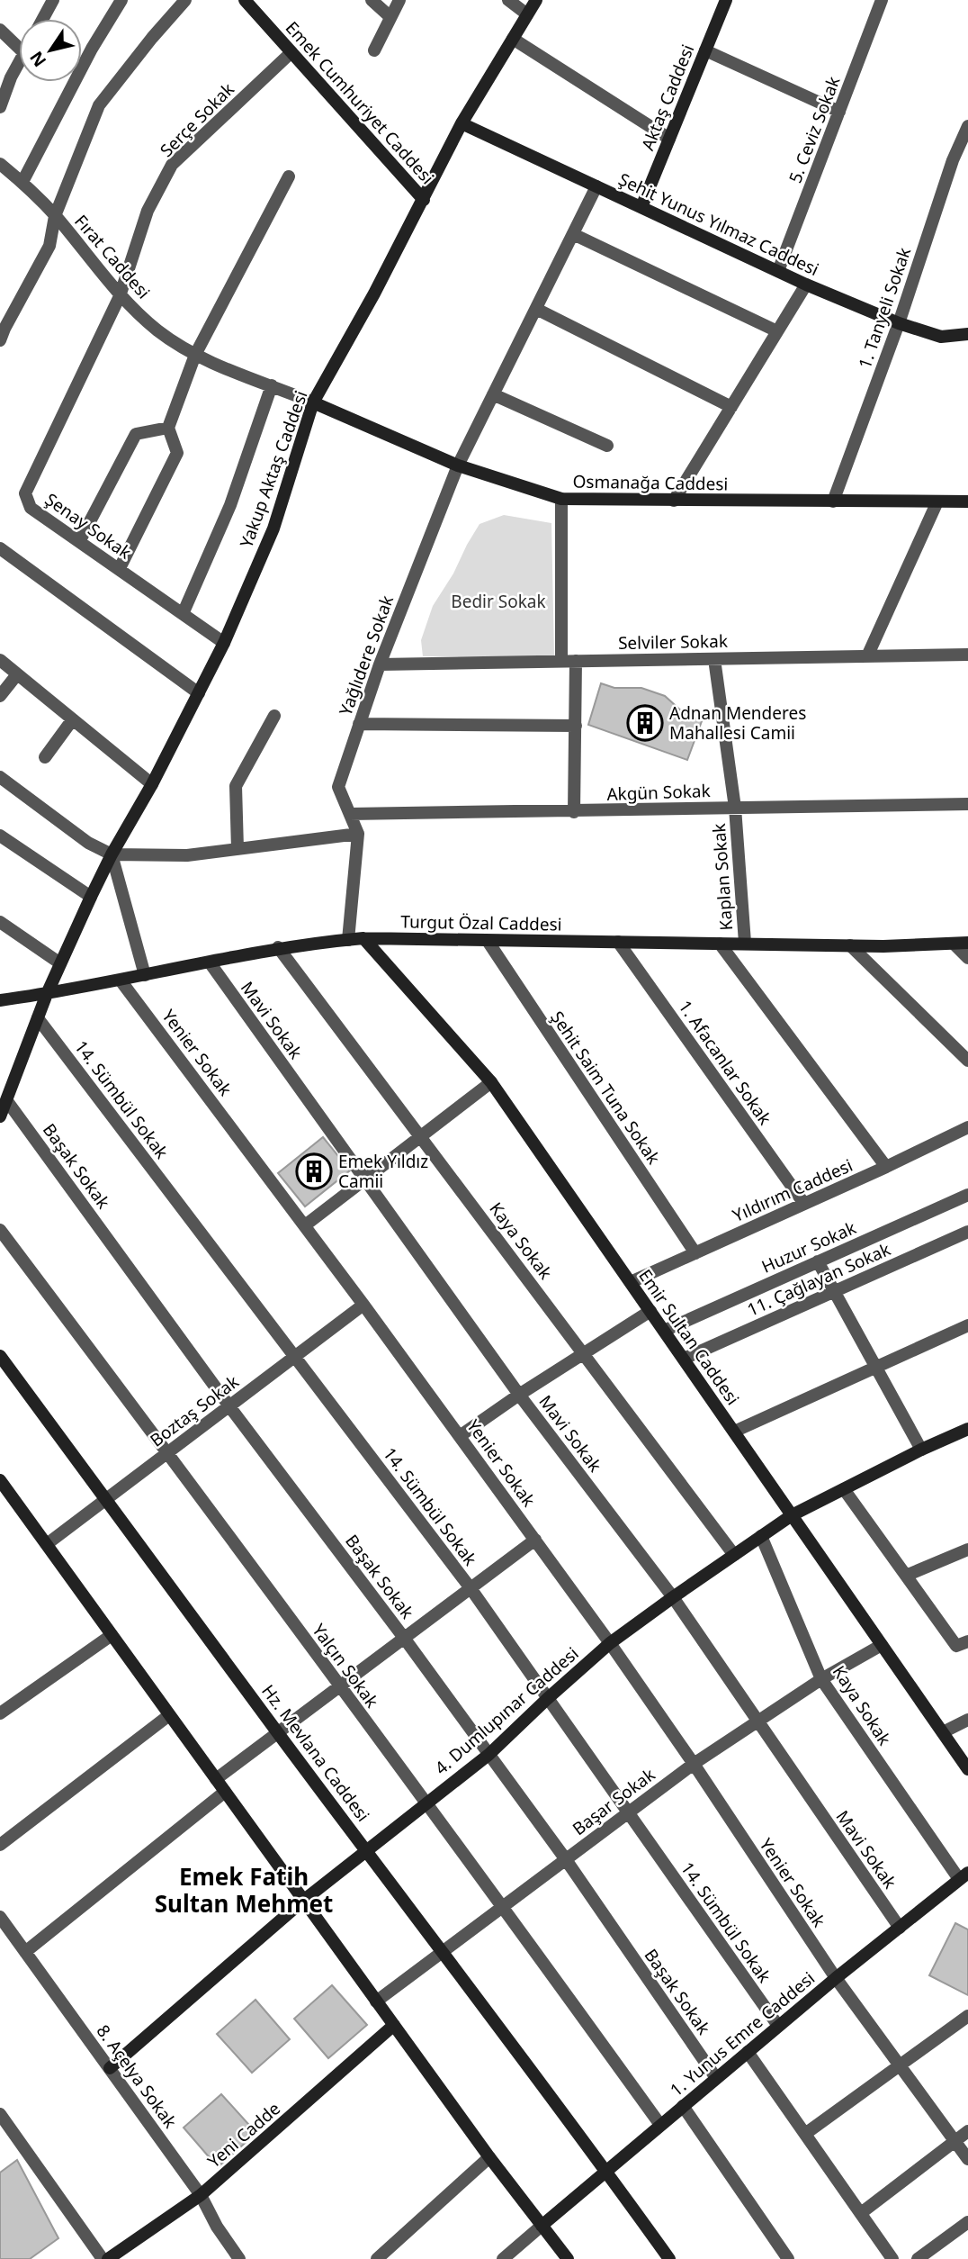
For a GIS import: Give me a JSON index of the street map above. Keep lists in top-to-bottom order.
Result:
{
  "streets": {
    "street": [
      "Aktaş Caddesi",
      "Emek Cumhuriyet Caddesi",
      "Serçe Sokak",
      "5. Ceviz Sokak",
      "Şehit Yunus Yılmaz Caddesi",
      "Fırat Caddesi",
      "1. Tanyeli Sokak",
      "Yakup Aktaş Caddesi",
      "Osmanağa Caddesi",
      "Şenay Sokak",
      "Selviler Sokak",
      "Yağlıdere Sokak",
      "Akgün Sokak",
      "Kaplan Sokak",
      "Turgut Özal Caddesi",
      "Mavi Sokak",
      "Yenier Sokak",
      "1. Afacanlar Sokak",
      "Şehit Saim Tuna Sokak",
      "14. Sümbül Sokak",
      "Başak Sokak",
      "Yıldırım Caddesi",
      "Kaya Sokak",
      "Huzur Sokak",
      "11. Çağlayan Sokak",
      "Emir Sultan Caddesi",
      "Boztaş Sokak",
      "Yalçın Sokak",
      "4. Dumlupınar Caddesi",
      "Hz. Mevlana Caddesi",
      "Başar Sokak",
      "1. Yunus Emre Caddesi",
      "8. Açelya Sokak",
      "Yeni Cadde"
    ]
  },
  "crossings": [
    ["Aktaş Caddesi", "Şehit Yunus Yılmaz Caddesi"],
    ["Emek Cumhuriyet Caddesi", "Serçe Sokak"],
    ["Emek Cumhuriyet Caddesi", "Yakup Aktaş Caddesi"],
    ["Serçe Sokak", "Fırat Caddesi"],
    ["Serçe Sokak", "Şenay Sokak"],
    ["5. Ceviz Sokak", "Şehit Yunus Yılmaz Caddesi"],
    ["Şehit Yunus Yılmaz Caddesi", "1. Tanyeli Sokak"],
    ["Şehit Yunus Yılmaz Caddesi", "Yakup Aktaş Caddesi"],
    ["Şehit Yunus Yılmaz Caddesi", "Yağlıdere Sokak"],
    ["Fırat Caddesi", "Yakup Aktaş Caddesi"],
    ["Fırat Caddesi", "Osmanağa Caddesi"],
    ["Fırat Caddesi", "Şenay Sokak"],
    ["1. Tanyeli Sokak", "Osmanağa Caddesi"],
    ["Yakup Aktaş Caddesi", "Osmanağa Caddesi"],
    ["Yakup Aktaş Caddesi", "Şenay Sokak"],
    ["Yakup Aktaş Caddesi", "Turgut Özal Caddesi"],
    ["Yakup Aktaş Caddesi", "14. Sümbül Sokak"],
    ["Yakup Aktaş Caddesi", "Başak Sokak"],
    ["Osmanağa Caddesi", "Yağlıdere Sokak"],
    ["Selviler Sokak", "Yağlıdere Sokak"],
    ["Selviler Sokak", "Kaplan Sokak"],
    ["Yağlıdere Sokak", "Akgün Sokak"],
    ["Yağlıdere Sokak", "Turgut Özal Caddesi"],
    ["Akgün Sokak", "Kaplan Sokak"],
    ["Kaplan Sokak", "Turgut Özal Caddesi"],
    ["Turgut Özal Caddesi", "Mavi Sokak"],
    ["Turgut Özal Caddesi", "Yenier Sokak"],
    ["Turgut Özal Caddesi", "1. Afacanlar Sokak"],
    ["Turgut Özal Caddesi", "Şehit Saim Tuna Sokak"],
    ["Turgut Özal Caddesi", "Kaya Sokak"],
    ["Turgut Özal Caddesi", "Emir Sultan Caddesi"],
    ["Mavi Sokak", "4. Dumlupınar Caddesi"],
    ["Mavi Sokak", "Başar Sokak"],
    ["Mavi Sokak", "1. Yunus Emre Caddesi"],
    ["Yenier Sokak", "Boztaş Sokak"],
    ["Yenier Sokak", "4. Dumlupınar Caddesi"],
    ["Yenier Sokak", "Başar Sokak"],
    ["Yenier Sokak", "1. Yunus Emre Caddesi"],
    ["1. Afacanlar Sokak", "Yıldırım Caddesi"],
    ["Şehit Saim Tuna Sokak", "Yıldırım Caddesi"],
    ["14. Sümbül Sokak", "Boztaş Sokak"],
    ["14. Sümbül Sokak", "4. Dumlupınar Caddesi"],
    ["14. Sümbül Sokak", "Başar Sokak"],
    ["14. Sümbül Sokak", "1. Yunus Emre Caddesi"],
    ["Başak Sokak", "Boztaş Sokak"],
    ["Başak Sokak", "4. Dumlupınar Caddesi"],
    ["Başak Sokak", "Başar Sokak"],
    ["Başak Sokak", "1. Yunus Emre Caddesi"],
    ["Yıldırım Caddesi", "Emir Sultan Caddesi"],
    ["Kaya Sokak", "4. Dumlupınar Caddesi"],
    ["Kaya Sokak", "Başar Sokak"],
    ["Kaya Sokak", "1. Yunus Emre Caddesi"],
    ["Huzur Sokak", "Emir Sultan Caddesi"],
    ["11. Çağlayan Sokak", "Emir Sultan Caddesi"],
    ["Emir Sultan Caddesi", "4. Dumlupınar Caddesi"],
    ["Emir Sultan Caddesi", "Başar Sokak"],
    ["Boztaş Sokak", "Yalçın Sokak"],
    ["Boztaş Sokak", "Hz. Mevlana Caddesi"],
    ["Yalçın Sokak", "4. Dumlupınar Caddesi"],
    ["Yalçın Sokak", "Başar Sokak"],
    ["Yalçın Sokak", "1. Yunus Emre Caddesi"],
    ["4. Dumlupınar Caddesi", "Hz. Mevlana Caddesi"],
    ["4. Dumlupınar Caddesi", "8. Açelya Sokak"],
    ["Hz. Mevlana Caddesi", "Başar Sokak"],
    ["Hz. Mevlana Caddesi", "1. Yunus Emre Caddesi"],
    ["8. Açelya Sokak", "Yeni Cadde"]
  ],
  "districts": ["Emek Fatih Sultan Mehmet"],
  "parks": ["Bedir Sokak"],
  "places": {
    "building": ["Adnan Menderes Mahallesi Camii", "Emek Yıldız Camii"]
  },
  "north": "bottom left"
}
